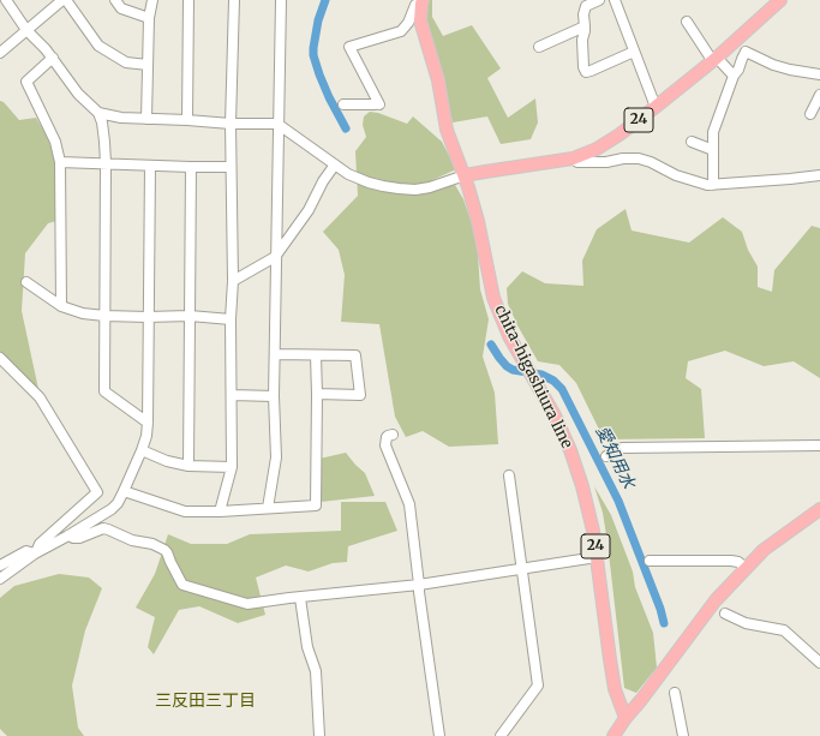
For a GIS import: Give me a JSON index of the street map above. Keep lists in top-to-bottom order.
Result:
{
  "streets": {
    "main road": ["24", "chita-higashiura line"]
  },
  "crossings": [
    ["24", "chita-higashiura line"]
  ],
  "districts": ["三反田三丁目"],
  "water": ["愛知用水"]
}
